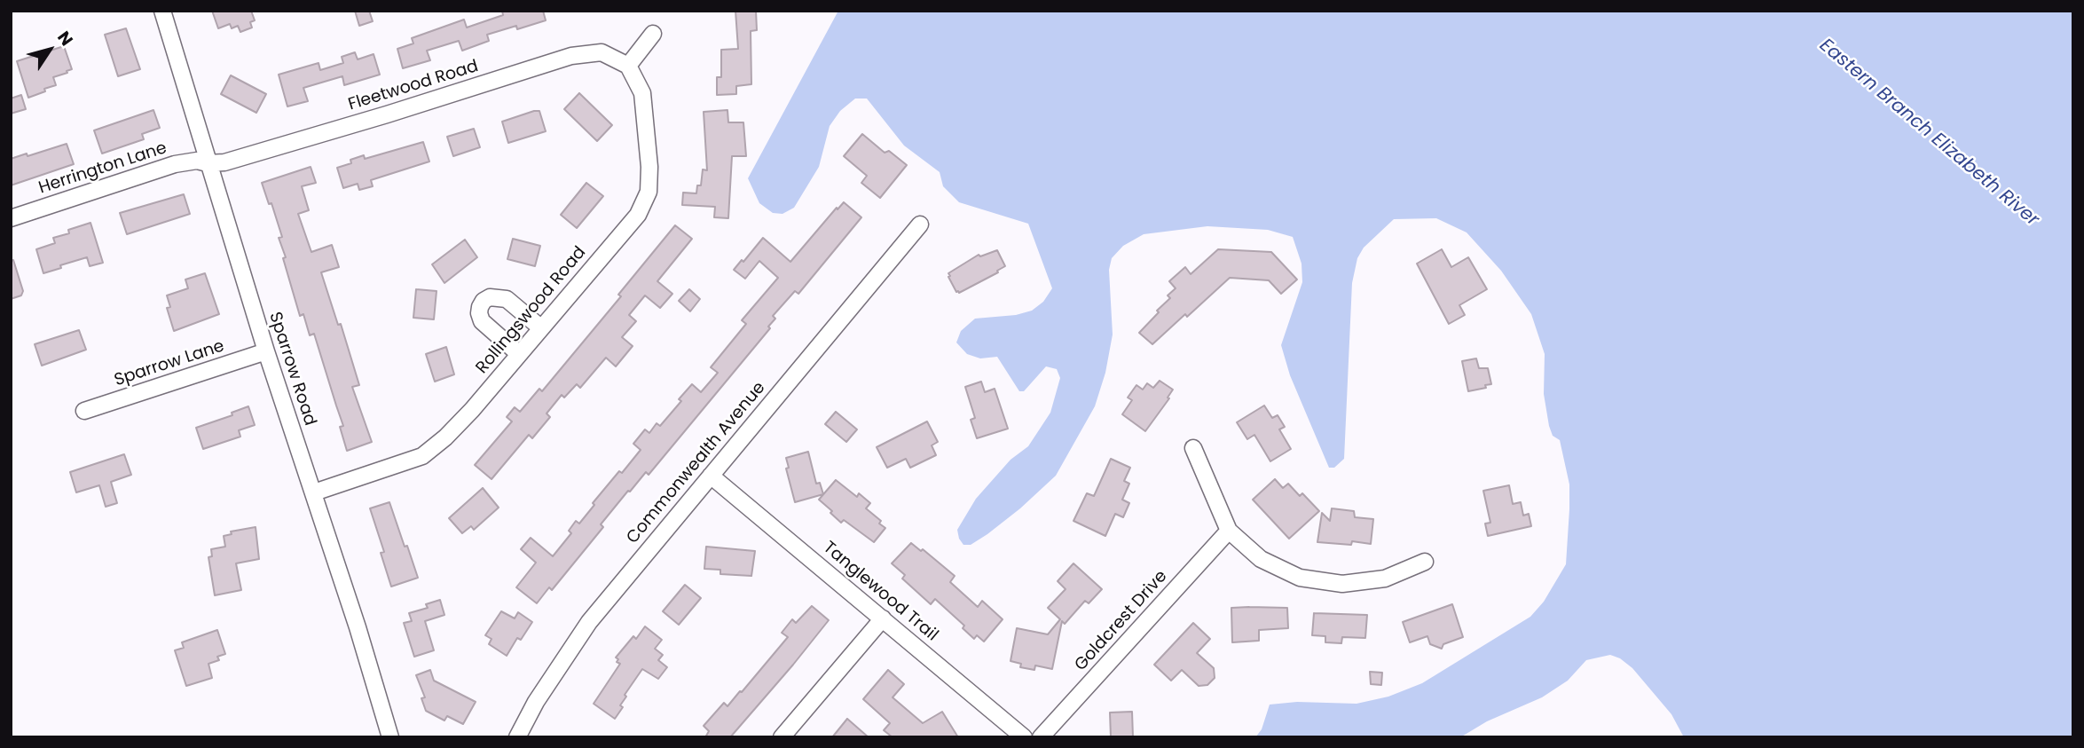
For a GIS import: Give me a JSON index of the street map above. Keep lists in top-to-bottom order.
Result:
{
  "streets": {
    "street": [
      "Fleetwood Road",
      "Herrington Lane",
      "Rollingswood Road",
      "Sparrow Lane",
      "Sparrow Road",
      "Commonwealth Avenue",
      "Tanglewood Trail",
      "Goldcrest Drive"
    ]
  },
  "crossings": [
    ["Fleetwood Road", "Herrington Lane"],
    ["Fleetwood Road", "Rollingswood Road"],
    ["Fleetwood Road", "Sparrow Road"],
    ["Herrington Lane", "Sparrow Road"],
    ["Rollingswood Road", "Sparrow Road"],
    ["Sparrow Lane", "Sparrow Road"],
    ["Commonwealth Avenue", "Tanglewood Trail"]
  ],
  "water": ["Eastern Branch Elizabeth River"],
  "north": "top right"
}
